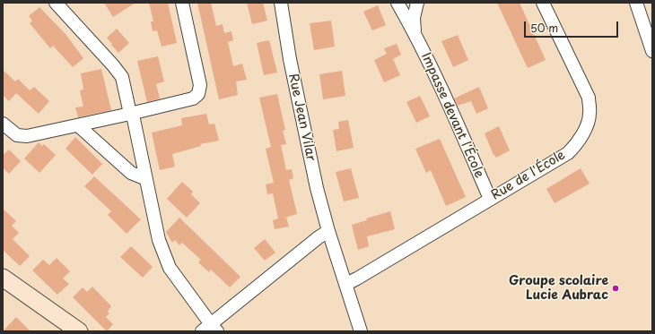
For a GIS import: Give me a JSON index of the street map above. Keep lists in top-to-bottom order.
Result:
{
  "streets": {
    "street": ["Impasse devant l'École", "Rue Jean Vilar", "Rue de l'École"]
  },
  "crossings": [
    ["Impasse devant l'École", "Rue de l'École"],
    ["Rue Jean Vilar", "Rue de l'École"]
  ],
  "places": ["Groupe scolaire Lucie Aubrac"],
  "scale_bar": "50 m"
}
